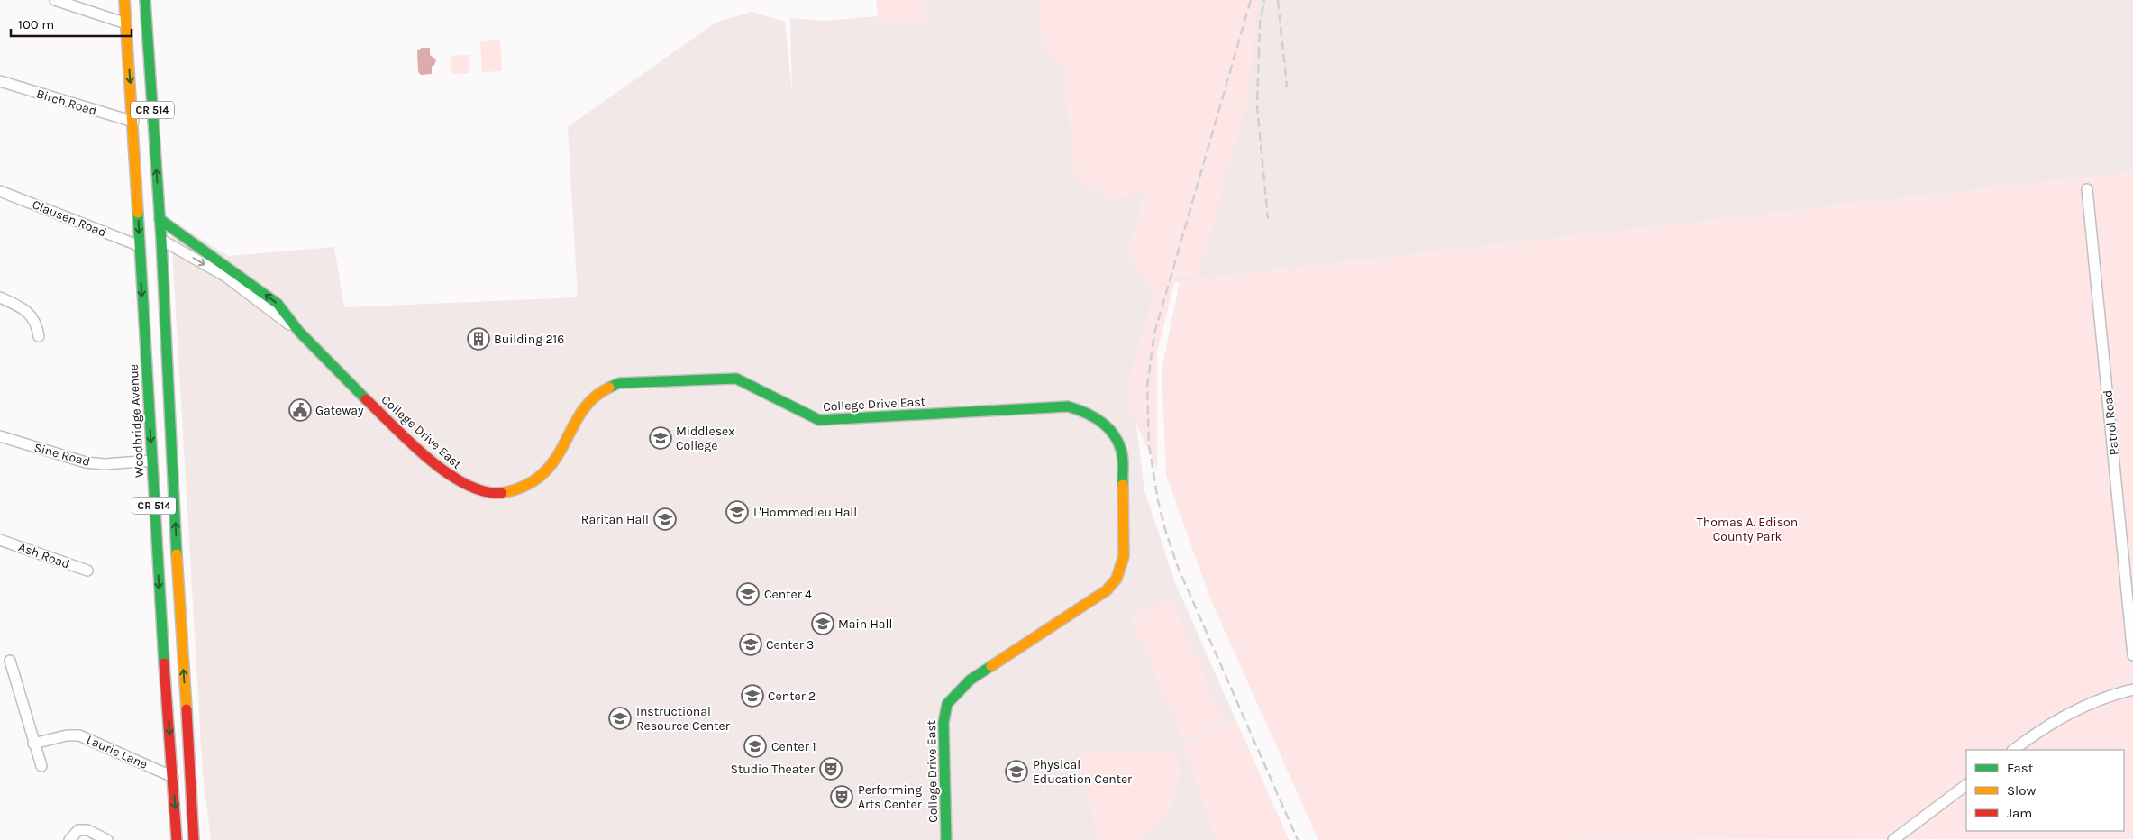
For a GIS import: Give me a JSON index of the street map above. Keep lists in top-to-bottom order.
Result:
{
  "streets": {
    "main road": ["CR 514", "College Drive East", "Woodbridge Avenue"],
    "street": [
      "Birch Road",
      "Clausen Road",
      "Patrol Road",
      "Sine Road",
      "Ash Road",
      "Laurie Lane"
    ]
  },
  "crossings": [
    ["Birch Road", "Woodbridge Avenue"],
    ["CR 514", "College Drive East"],
    ["Clausen Road", "Woodbridge Avenue"],
    ["Woodbridge Avenue", "Sine Road"],
    ["Woodbridge Avenue", "Laurie Lane"]
  ],
  "parks": ["Thomas A. Edison County Park"],
  "places": {
    "building": ["Building 216"],
    "public building": ["Gateway"],
    "school or university": [
      "Middlesex College",
      "L'Hommedieu Hall",
      "Raritan Hall",
      "Center 4",
      "Main Hall",
      "Center 3",
      "Center 2",
      "Instructional Resource Center",
      "Center 1",
      "Physical Education Center"
    ],
    "theatre": ["Studio Theater", "Performing Arts Center"]
  },
  "legend": ["Fast", "Slow", "Jam"],
  "scale_bar": "100 m"
}
